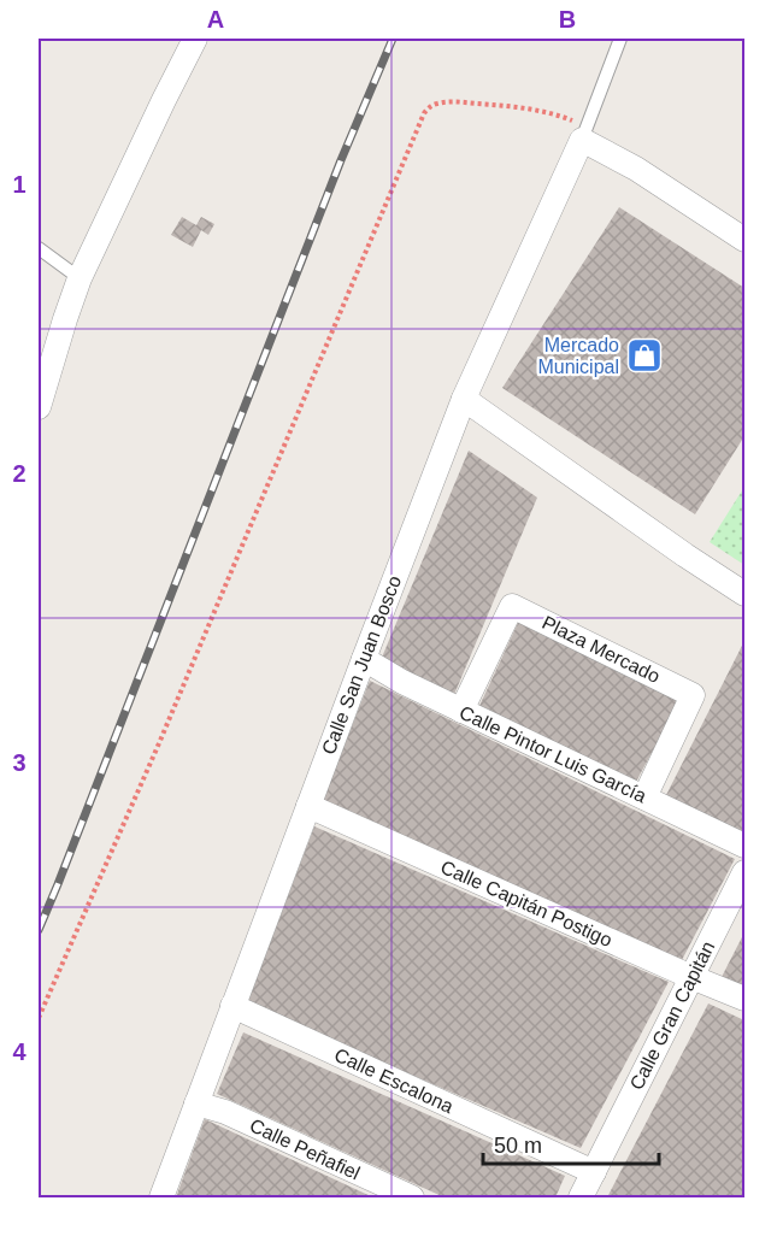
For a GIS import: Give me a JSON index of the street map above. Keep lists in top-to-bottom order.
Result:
{
  "streets": {
    "street": [
      "Plaza Mercado",
      "Calle San Juan Bosco",
      "Calle Pintor Luis García",
      "Calle Capitán Postigo",
      "Calle Gran Capitán",
      "Calle Escalona",
      "Calle Peñafiel"
    ]
  },
  "crossings": [
    ["Plaza Mercado", "Calle Pintor Luis García"],
    ["Calle San Juan Bosco", "Calle Pintor Luis García"],
    ["Calle San Juan Bosco", "Calle Capitán Postigo"],
    ["Calle San Juan Bosco", "Calle Escalona"],
    ["Calle San Juan Bosco", "Calle Peñafiel"],
    ["Calle Capitán Postigo", "Calle Gran Capitán"],
    ["Calle Gran Capitán", "Calle Escalona"]
  ],
  "places": {
    "shop": ["Mercado Municipal"]
  },
  "scale_bar": "50 m",
  "grid": {
    "columns": ["A", "B"],
    "rows": [
      "1",
      "2",
      "3",
      "4"
    ]
  }
}
